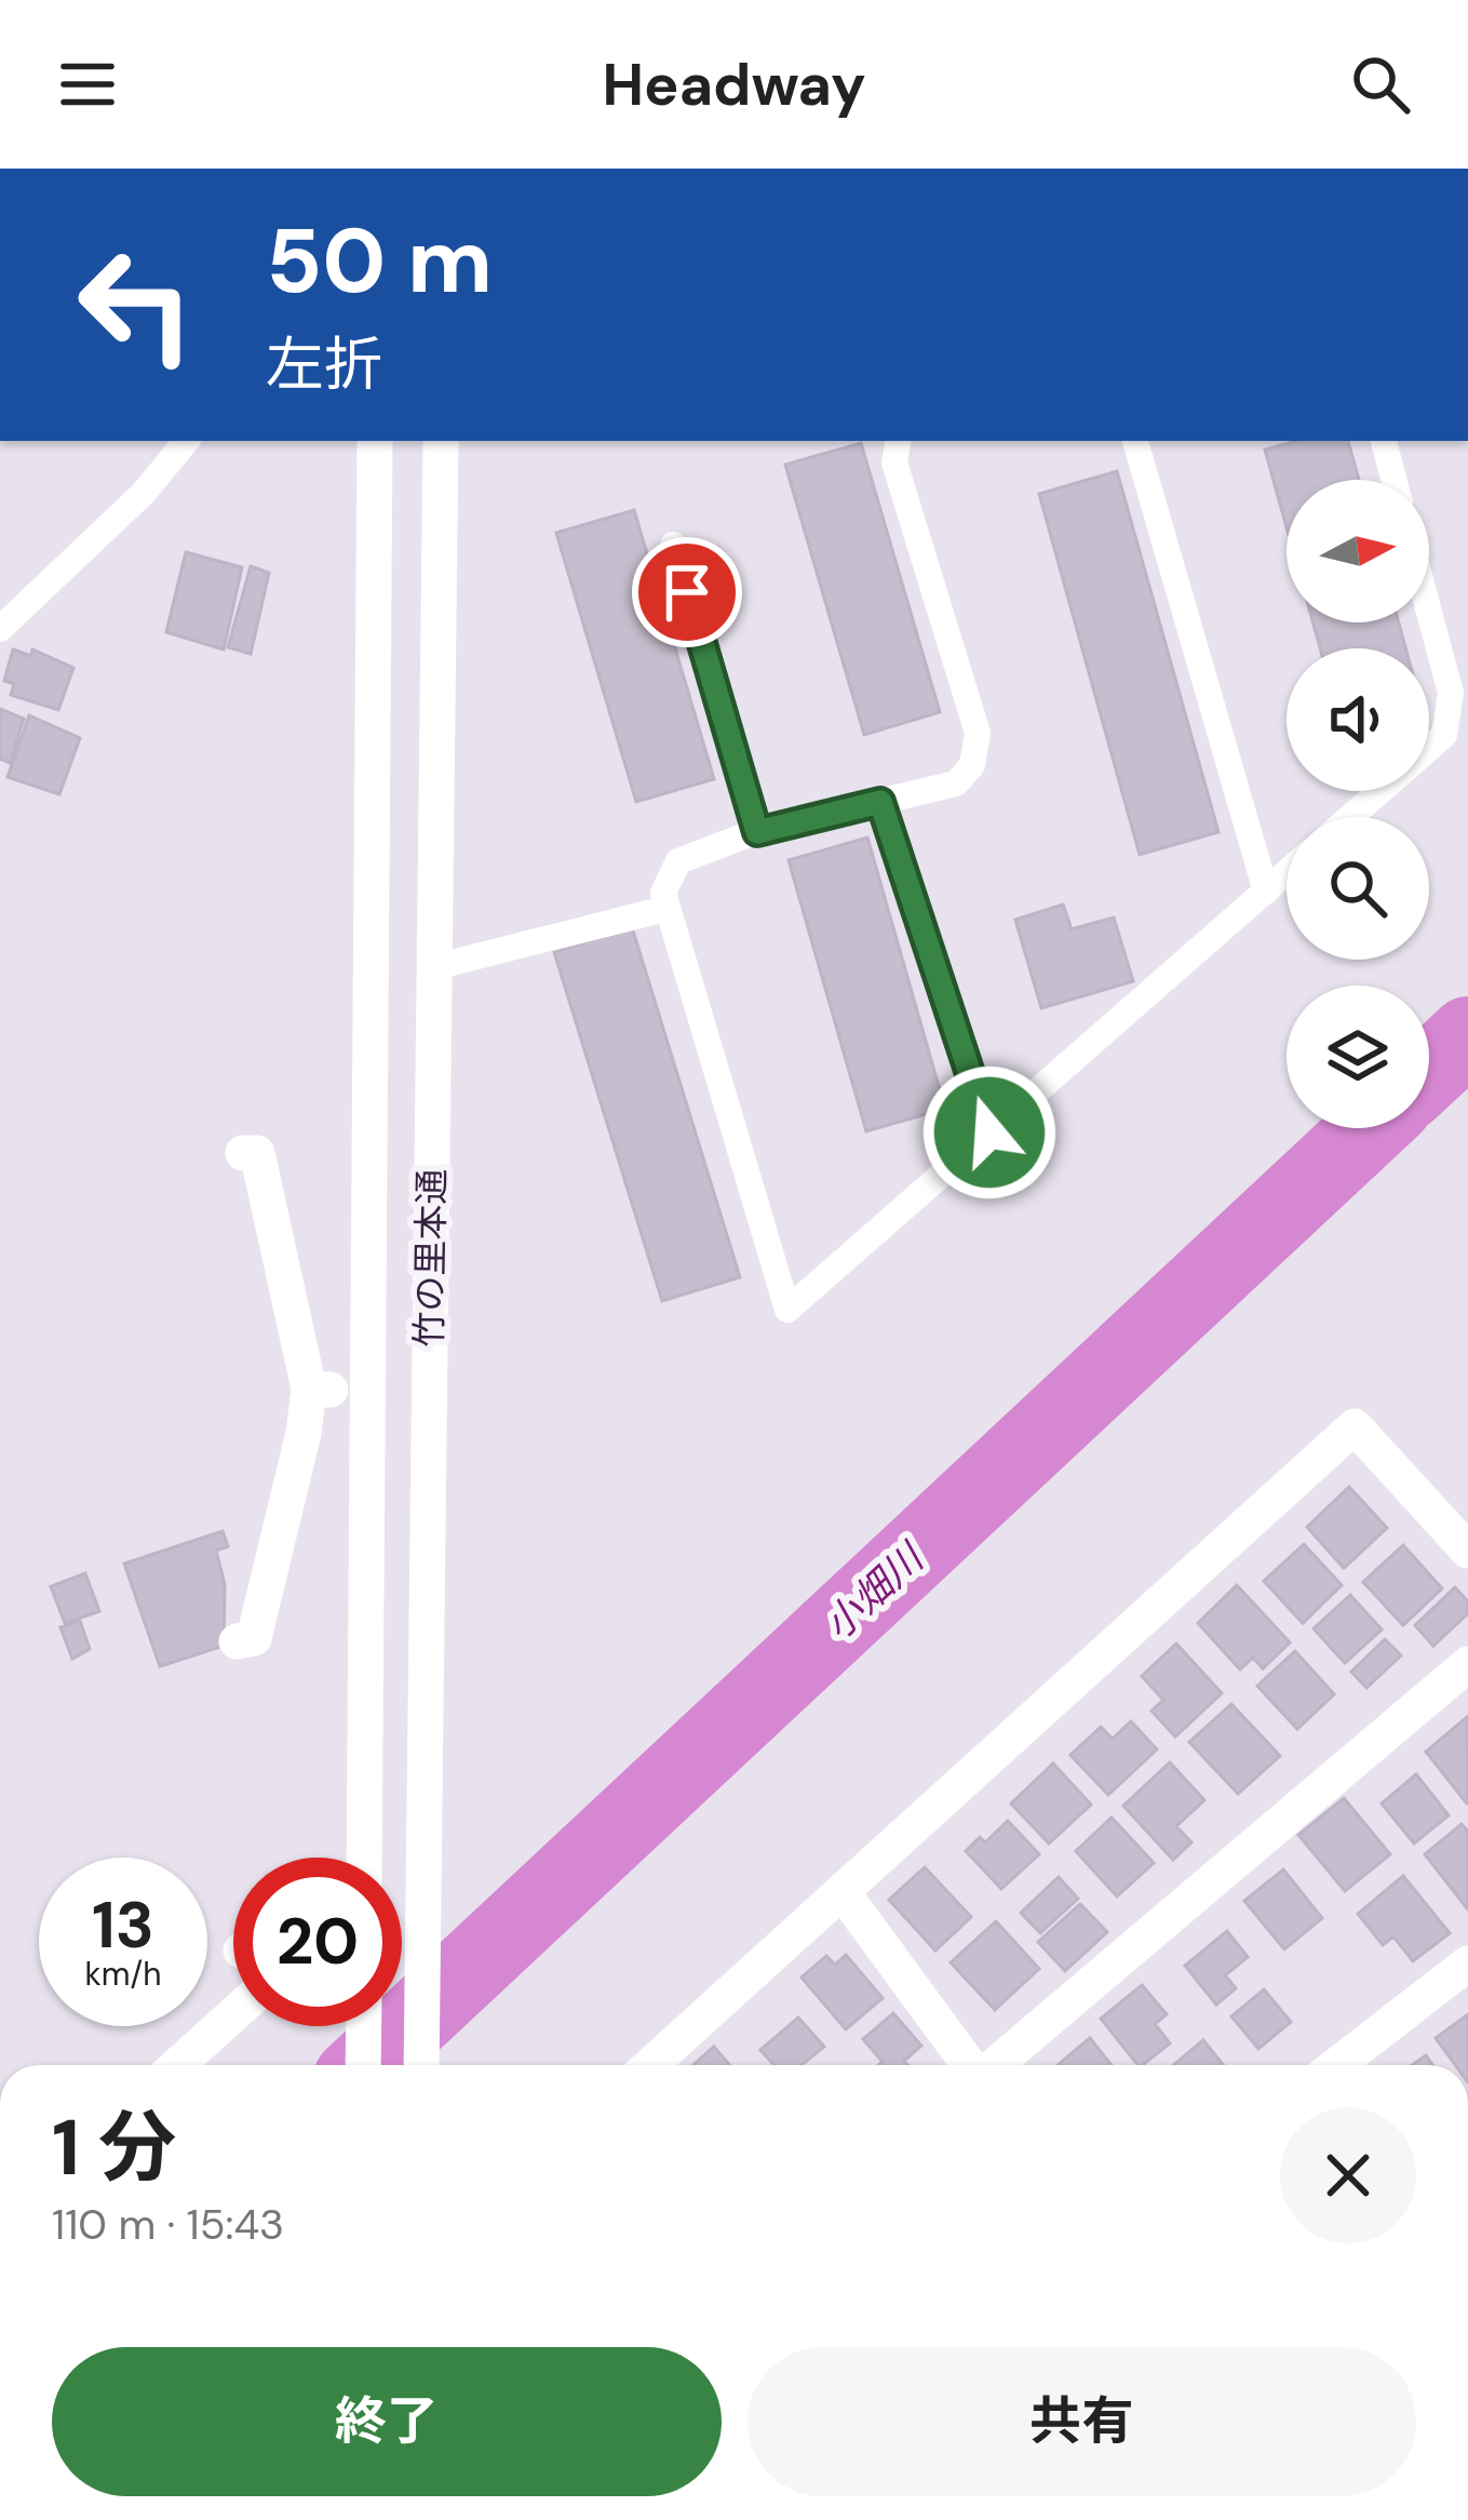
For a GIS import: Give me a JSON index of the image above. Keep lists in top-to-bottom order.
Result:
{
  "streets": {
    "street": ["竹の里本通"]
  },
  "water": ["小畑川"],
  "north": "right",
  "page": {
    "header": "Headway",
    "turn": ["50 m", "左折"],
    "speed": "13 km/h",
    "limit": "20",
    "heading": ["1 分", "110 m · 15:43"],
    "buttons": ["終了", "共有"]
  }
}
